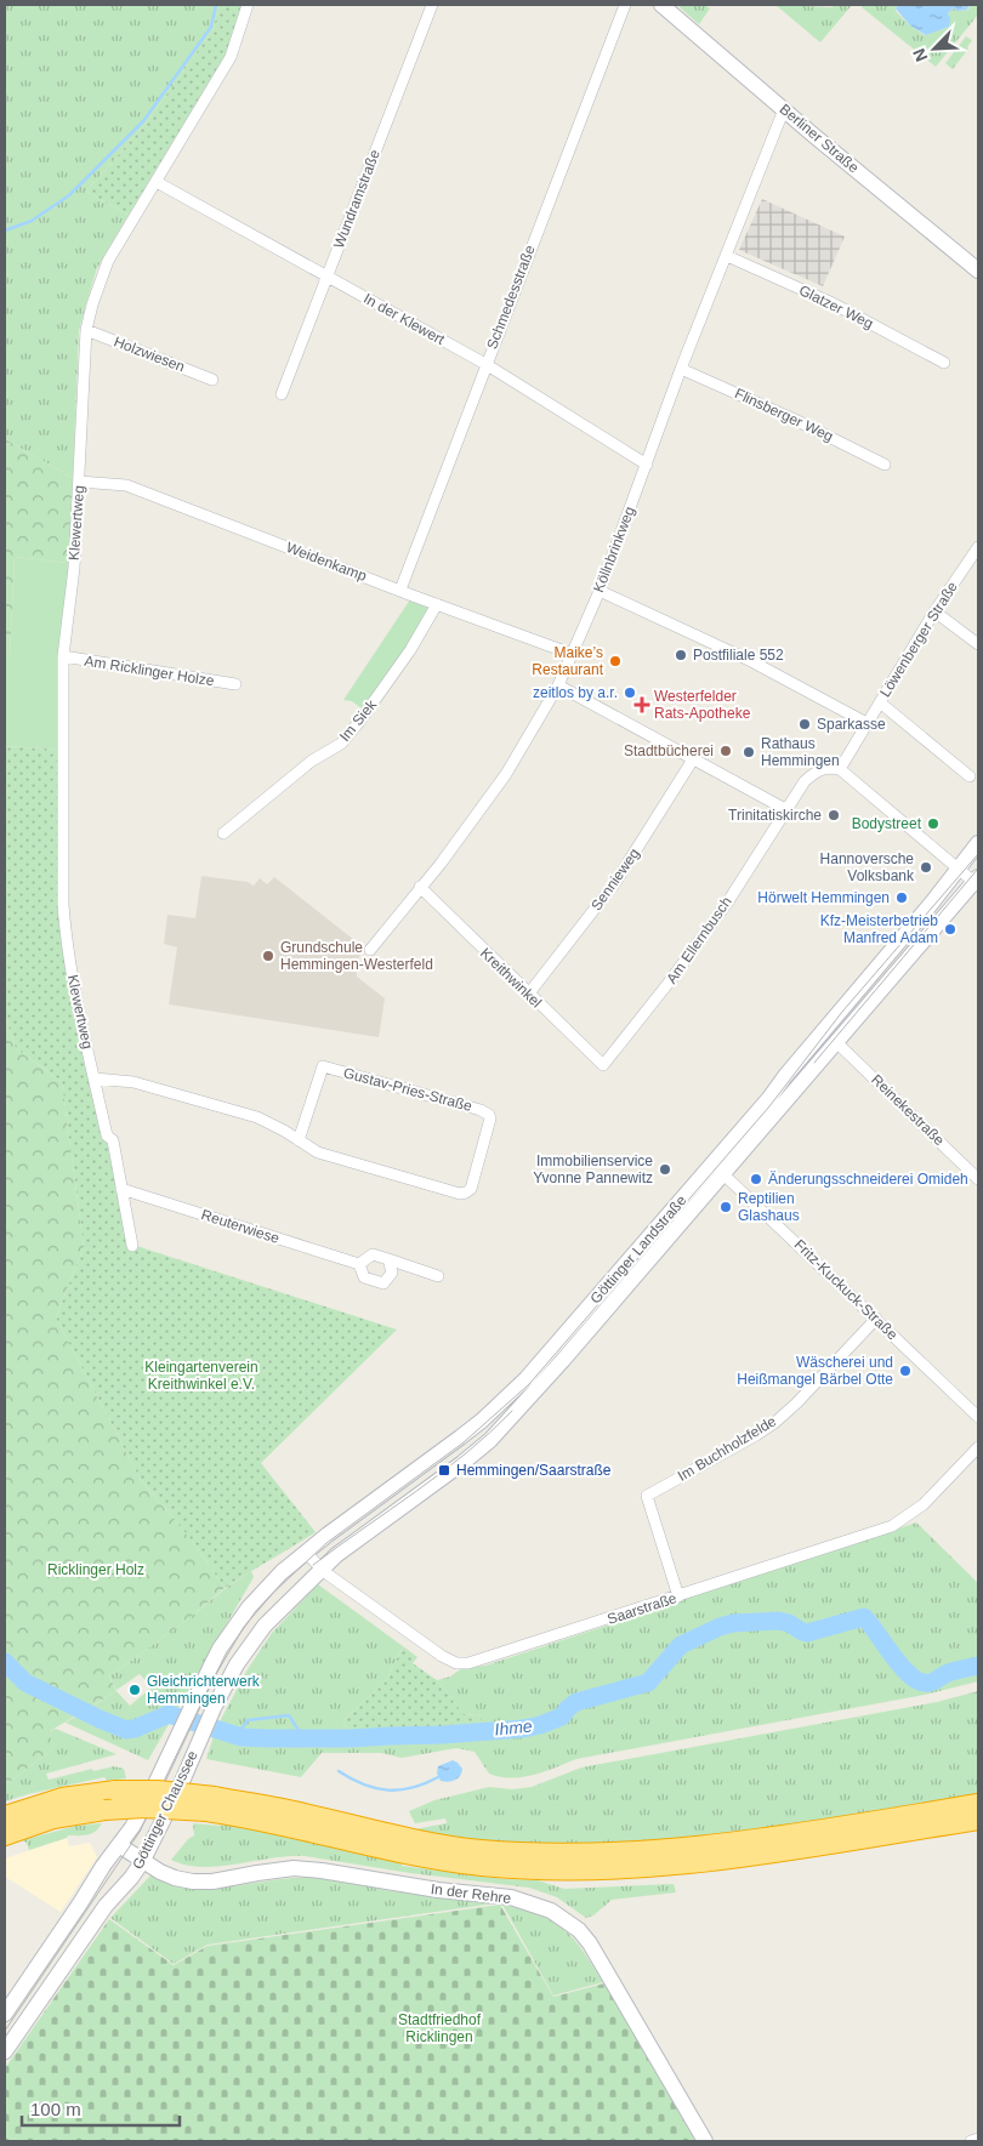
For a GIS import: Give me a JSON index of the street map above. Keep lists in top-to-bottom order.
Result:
{
  "streets": {
    "street": [
      "Berliner Straße",
      "Wundramstraße",
      "Schmedesstraße",
      "Glatzer Weg",
      "In der Klewert",
      "Holzwiesen",
      "Flinsberger Weg",
      "Klewertweg",
      "Köllnbrinkweg",
      "Weidenkamp",
      "Löwenberger Straße",
      "Am Ricklinger Holze",
      "Im Siek",
      "Sennieweg",
      "Am Ellernbusch",
      "Kreithwinkel",
      "Gustav-Pries-Straße",
      "Reinekestraße",
      "Reuterwiese",
      "Göttinger Landstraße",
      "Fritz-Kuckuck-Straße",
      "Im Buchholzfelde",
      "Saarstraße",
      "Göttinger Chaussee",
      "In der Rehre"
    ]
  },
  "crossings": [
    ["Berliner Straße", "Köllnbrinkweg"],
    ["Wundramstraße", "In der Klewert"],
    ["Schmedesstraße", "In der Klewert"],
    ["Schmedesstraße", "Weidenkamp"],
    ["Glatzer Weg", "Köllnbrinkweg"],
    ["In der Klewert", "Klewertweg"],
    ["In der Klewert", "Köllnbrinkweg"],
    ["Holzwiesen", "Klewertweg"],
    ["Flinsberger Weg", "Köllnbrinkweg"],
    ["Klewertweg", "Weidenkamp"],
    ["Klewertweg", "Am Ricklinger Holze"],
    ["Klewertweg", "Gustav-Pries-Straße"],
    ["Köllnbrinkweg", "Weidenkamp"],
    ["Köllnbrinkweg", "Kreithwinkel"],
    ["Weidenkamp", "Im Siek"],
    ["Löwenberger Straße", "Am Ellernbusch"],
    ["Sennieweg", "Kreithwinkel"],
    ["Am Ellernbusch", "Kreithwinkel"],
    ["Reinekestraße", "Göttinger Landstraße"],
    ["Göttinger Landstraße", "Fritz-Kuckuck-Straße"],
    ["Göttinger Landstraße", "Saarstraße"],
    ["Göttinger Landstraße", "Göttinger Chaussee"],
    ["Fritz-Kuckuck-Straße", "Im Buchholzfelde"],
    ["Im Buchholzfelde", "Saarstraße"],
    ["Saarstraße", "Göttinger Chaussee"],
    ["Göttinger Chaussee", "In der Rehre"]
  ],
  "water": ["Ihme"],
  "parks": ["Kleingartenverein Kreithwinkel e.V.", "Ricklinger Holz", "Stadtfriedhof Ricklingen"],
  "places": {
    "other": [
      "Postfiliale 552",
      "Maike’s Restaurant",
      "zeitlos by a.r.",
      "Sparkasse",
      "Stadtbücherei",
      "Rathaus Hemmingen",
      "Trinitatiskirche",
      "Bodystreet",
      "Hannoversche Volksbank",
      "Hörwelt Hemmingen",
      "Kfz-Meisterbetrieb Manfred Adam",
      "Grundschule Hemmingen-Westerfeld",
      "Immobilienservice Yvonne Pannewitz",
      "Änderungsschneiderei Omideh",
      "Reptilien Glashaus",
      "Wäscherei und Heißmangel Bärbel Otte",
      "Gleichrichterwerk Hemmingen"
    ],
    "health": ["Westerfelder Rats-Apotheke"],
    "transit": ["Hemmingen/Saarstraße"]
  },
  "scale_bar": "100 m",
  "north": "bottom left"
}
